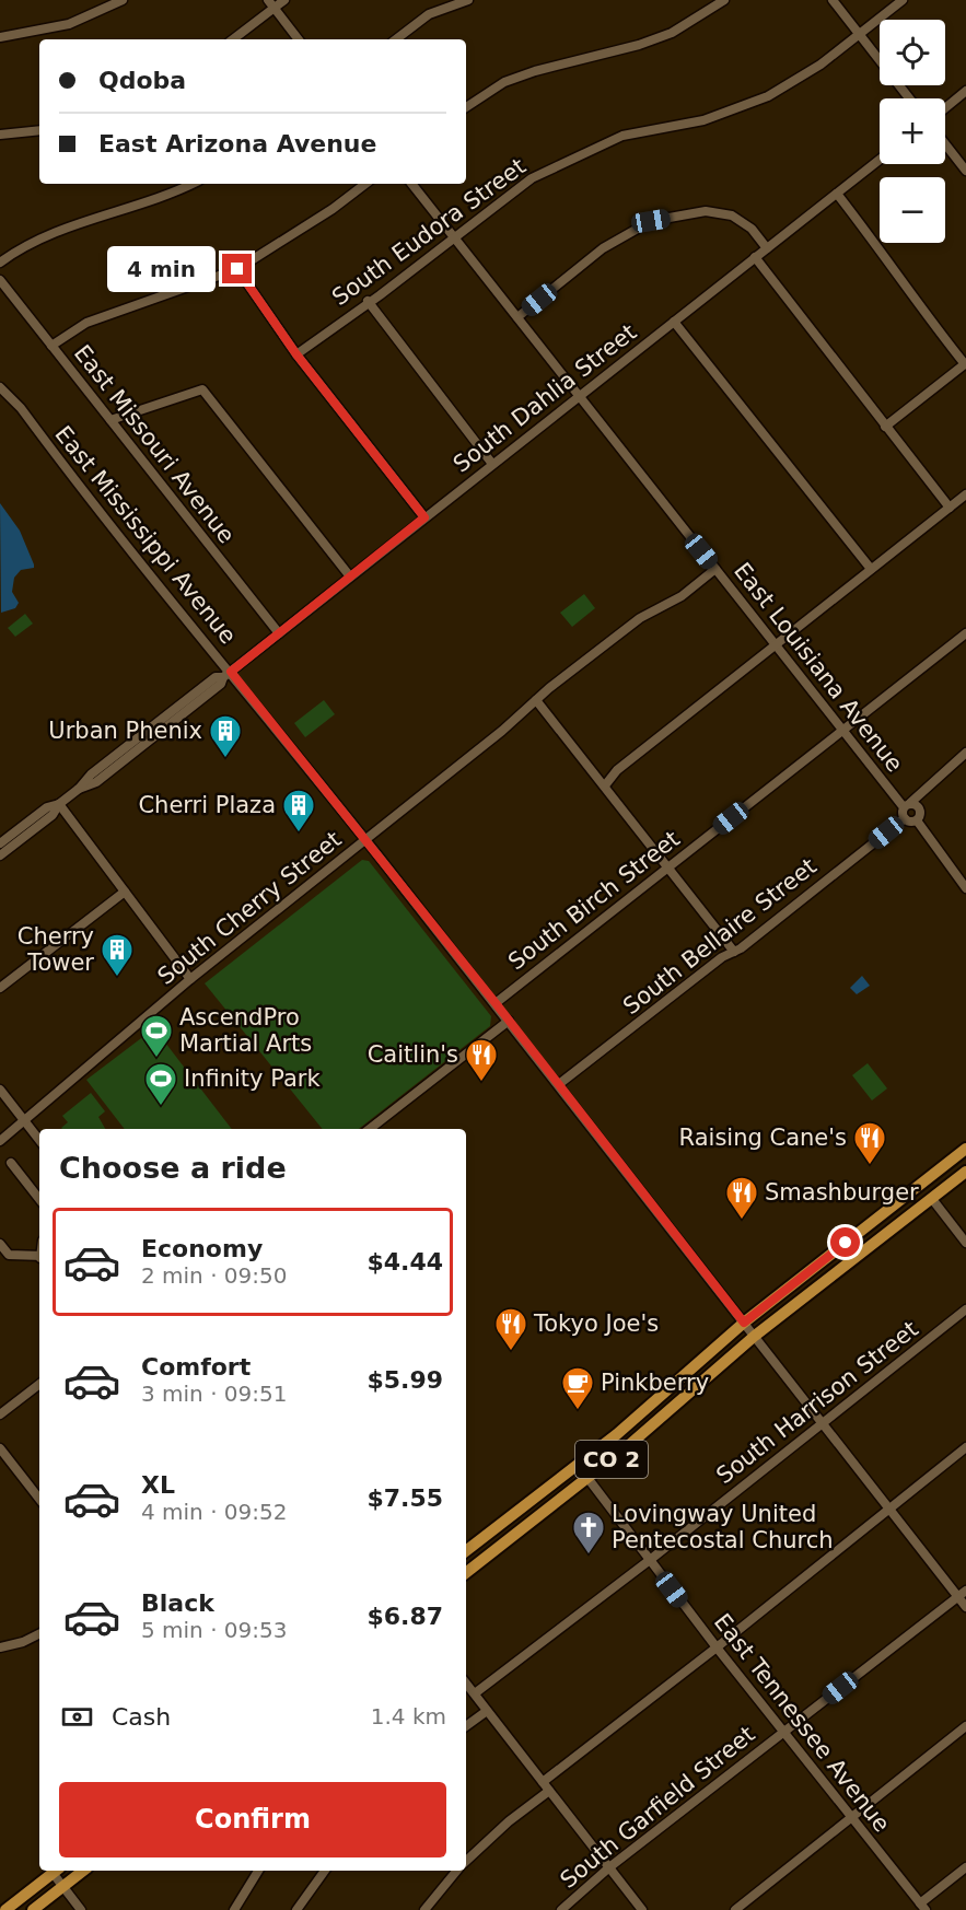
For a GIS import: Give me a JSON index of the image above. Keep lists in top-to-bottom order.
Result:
{
  "streets": {
    "main road": ["CO 2"],
    "street": [
      "South Eudora Street",
      "South Dahlia Street",
      "East Missouri Avenue",
      "East Mississippi Avenue",
      "East Louisiana Avenue",
      "South Birch Street",
      "South Cherry Street",
      "South Bellaire Street",
      "South Harrison Street",
      "East Tennessee Avenue",
      "South Garfield Street"
    ]
  },
  "crossings": [
    ["South Eudora Street", "East Louisiana Avenue"],
    ["South Dahlia Street", "East Missouri Avenue"],
    ["South Dahlia Street", "East Mississippi Avenue"],
    ["South Dahlia Street", "East Louisiana Avenue"],
    ["East Mississippi Avenue", "South Birch Street"],
    ["East Mississippi Avenue", "South Cherry Street"],
    ["East Mississippi Avenue", "South Bellaire Street"],
    ["East Mississippi Avenue", "South Harrison Street"],
    ["East Mississippi Avenue", "CO 2"],
    ["East Mississippi Avenue", "South Garfield Street"],
    ["East Louisiana Avenue", "South Birch Street"],
    ["East Louisiana Avenue", "South Cherry Street"],
    ["East Louisiana Avenue", "South Bellaire Street"],
    ["South Harrison Street", "East Tennessee Avenue"],
    ["CO 2", "East Tennessee Avenue"],
    ["East Tennessee Avenue", "South Garfield Street"]
  ],
  "places": {
    "building": ["Urban Phenix", "Cherri Plaza", "Cherry Tower"],
    "sports": ["AscendPro Martial Arts", "Infinity Park"],
    "restaurant": [
      "Caitlin's",
      "Raising Cane's",
      "Smashburger",
      "Tokyo Joe's"
    ],
    "cafe": ["Pinkberry"],
    "church": ["Lovingway United Pentecostal Church"]
  },
  "page": {
    "map_buttons": ["+", "−"],
    "banner": ["Qdoba", "East Arizona Avenue"],
    "bubble": "4 min",
    "heading": "Choose a ride",
    "list": [
      {
        "name": "Economy",
        "note": "2 min · 09:50",
        "value": "$4.44"
      },
      {
        "name": "Comfort",
        "note": "3 min · 09:51",
        "value": "$5.99"
      },
      {
        "name": "XL",
        "note": "4 min · 09:52",
        "value": "$7.55"
      },
      {
        "name": "Black",
        "note": "5 min · 09:53",
        "value": "$6.87"
      }
    ],
    "pay": ["Cash", "1.4 km"],
    "buttons": "Confirm"
  }
}
